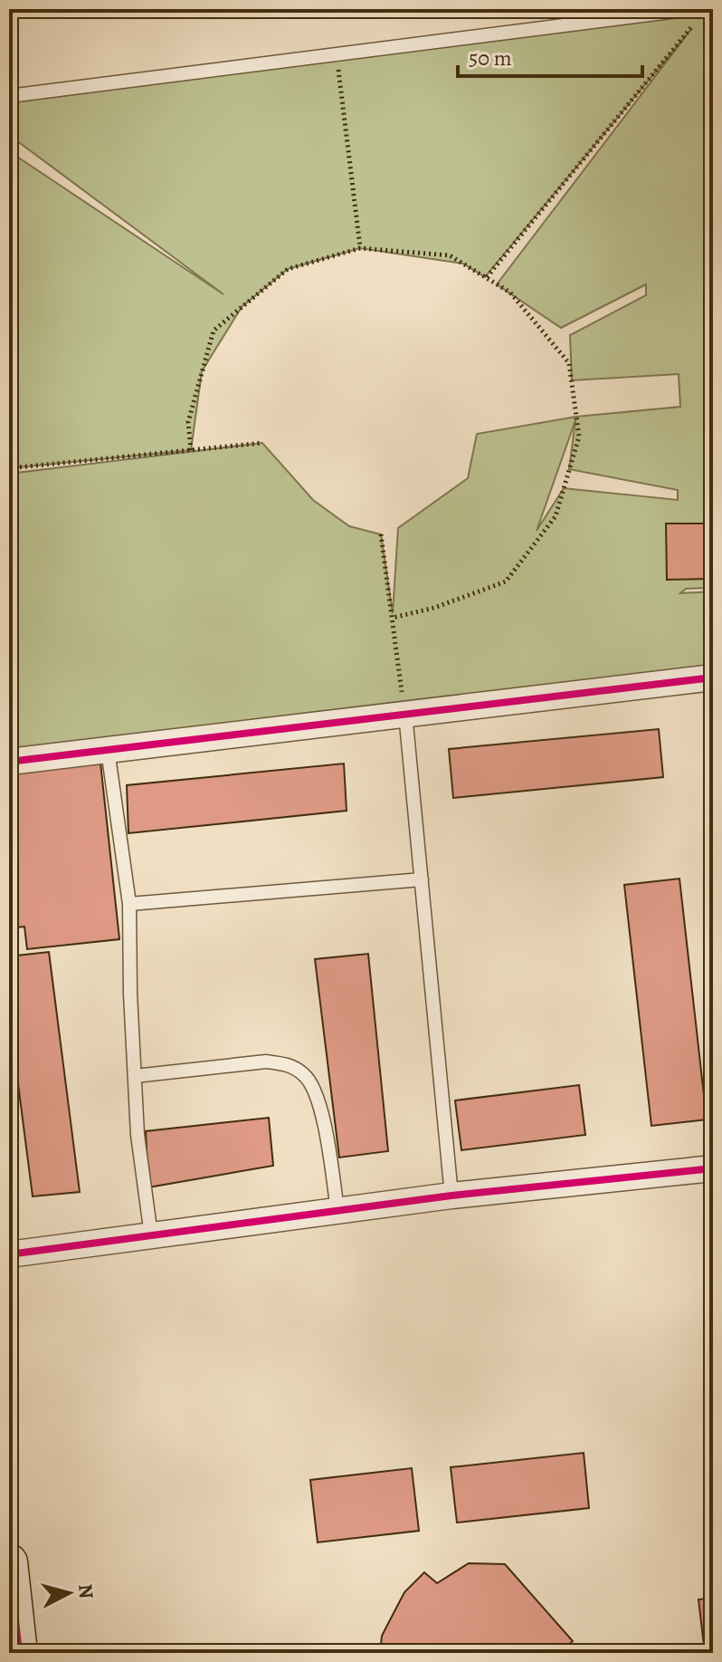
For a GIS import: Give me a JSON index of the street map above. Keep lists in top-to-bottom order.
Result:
{
  "scale_bar": "50 m",
  "north": "right"
}
